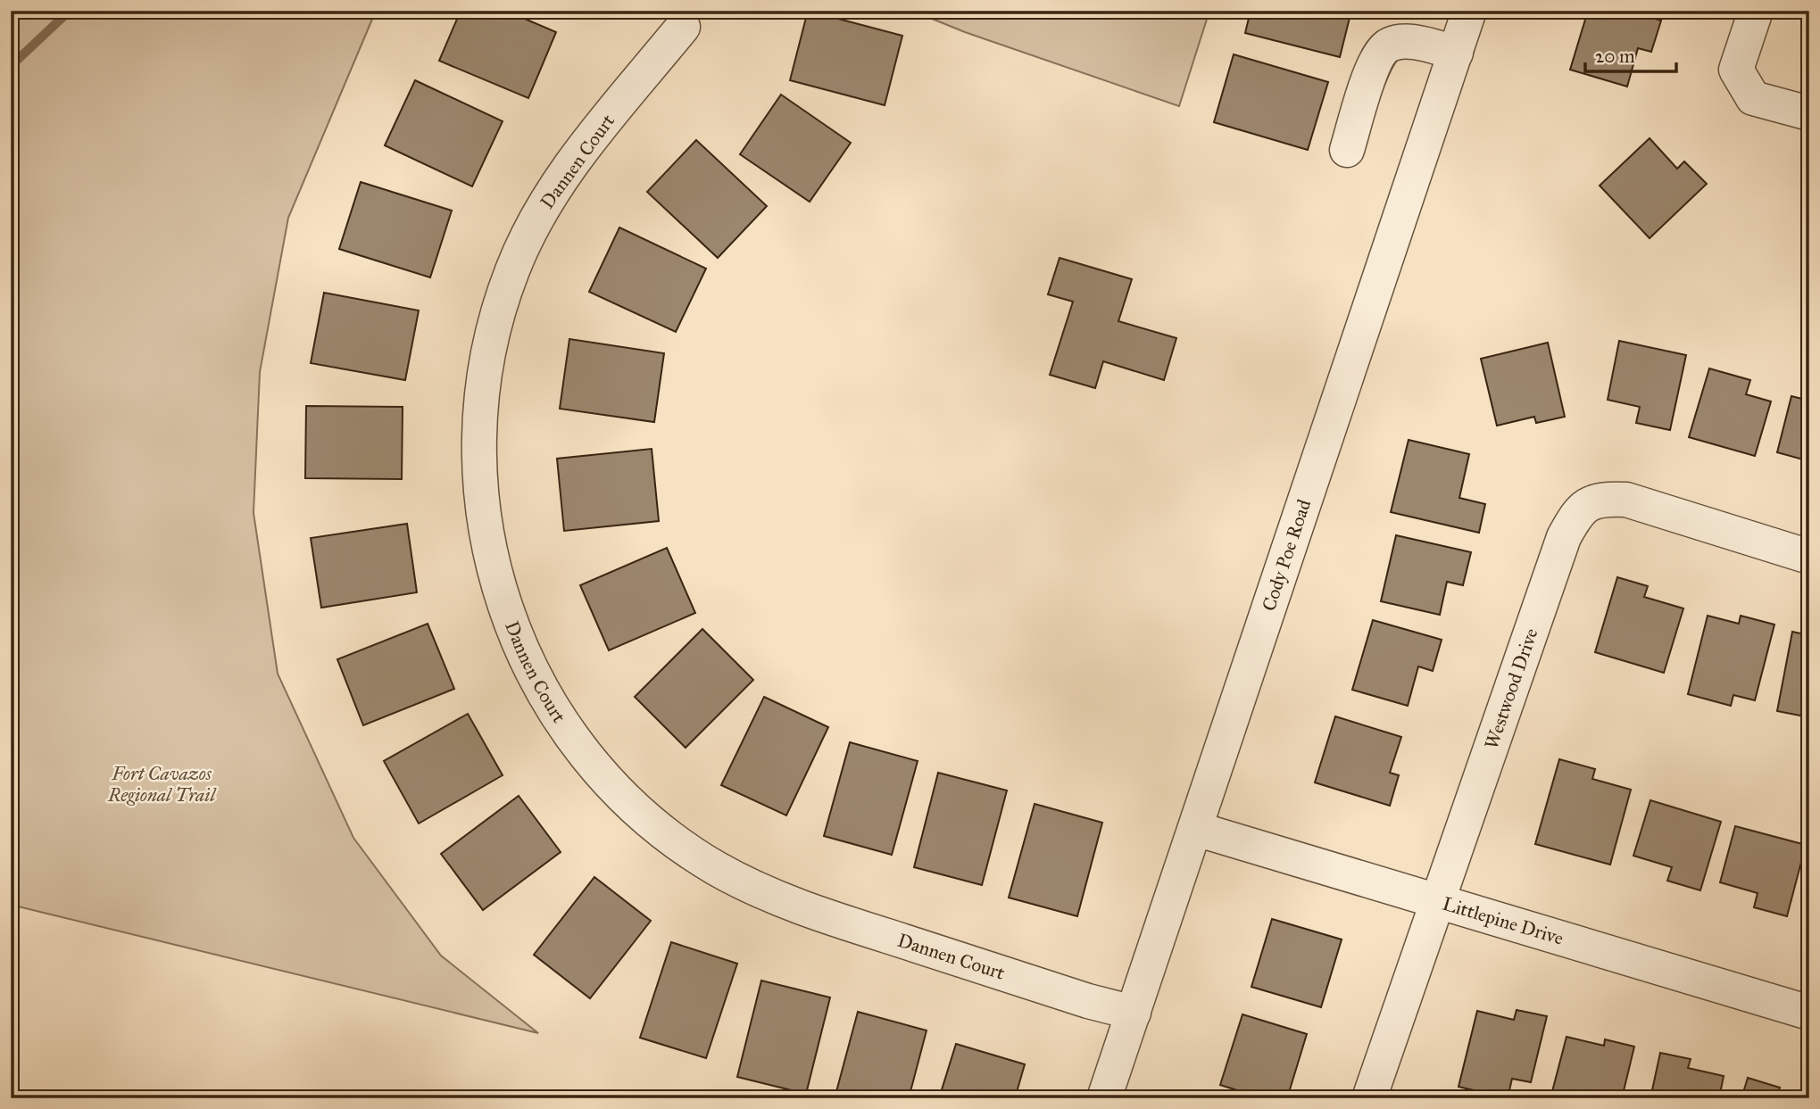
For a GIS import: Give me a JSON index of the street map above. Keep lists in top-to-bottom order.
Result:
{
  "streets": {
    "street": [
      "Dannen Court",
      "Cody Poe Road",
      "Westwood Drive",
      "Littlepine Drive"
    ]
  },
  "crossings": [
    ["Dannen Court", "Cody Poe Road"],
    ["Cody Poe Road", "Littlepine Drive"],
    ["Westwood Drive", "Littlepine Drive"]
  ],
  "parks": ["Fort Cavazos Regional Trail"],
  "scale_bar": "20 m"
}
